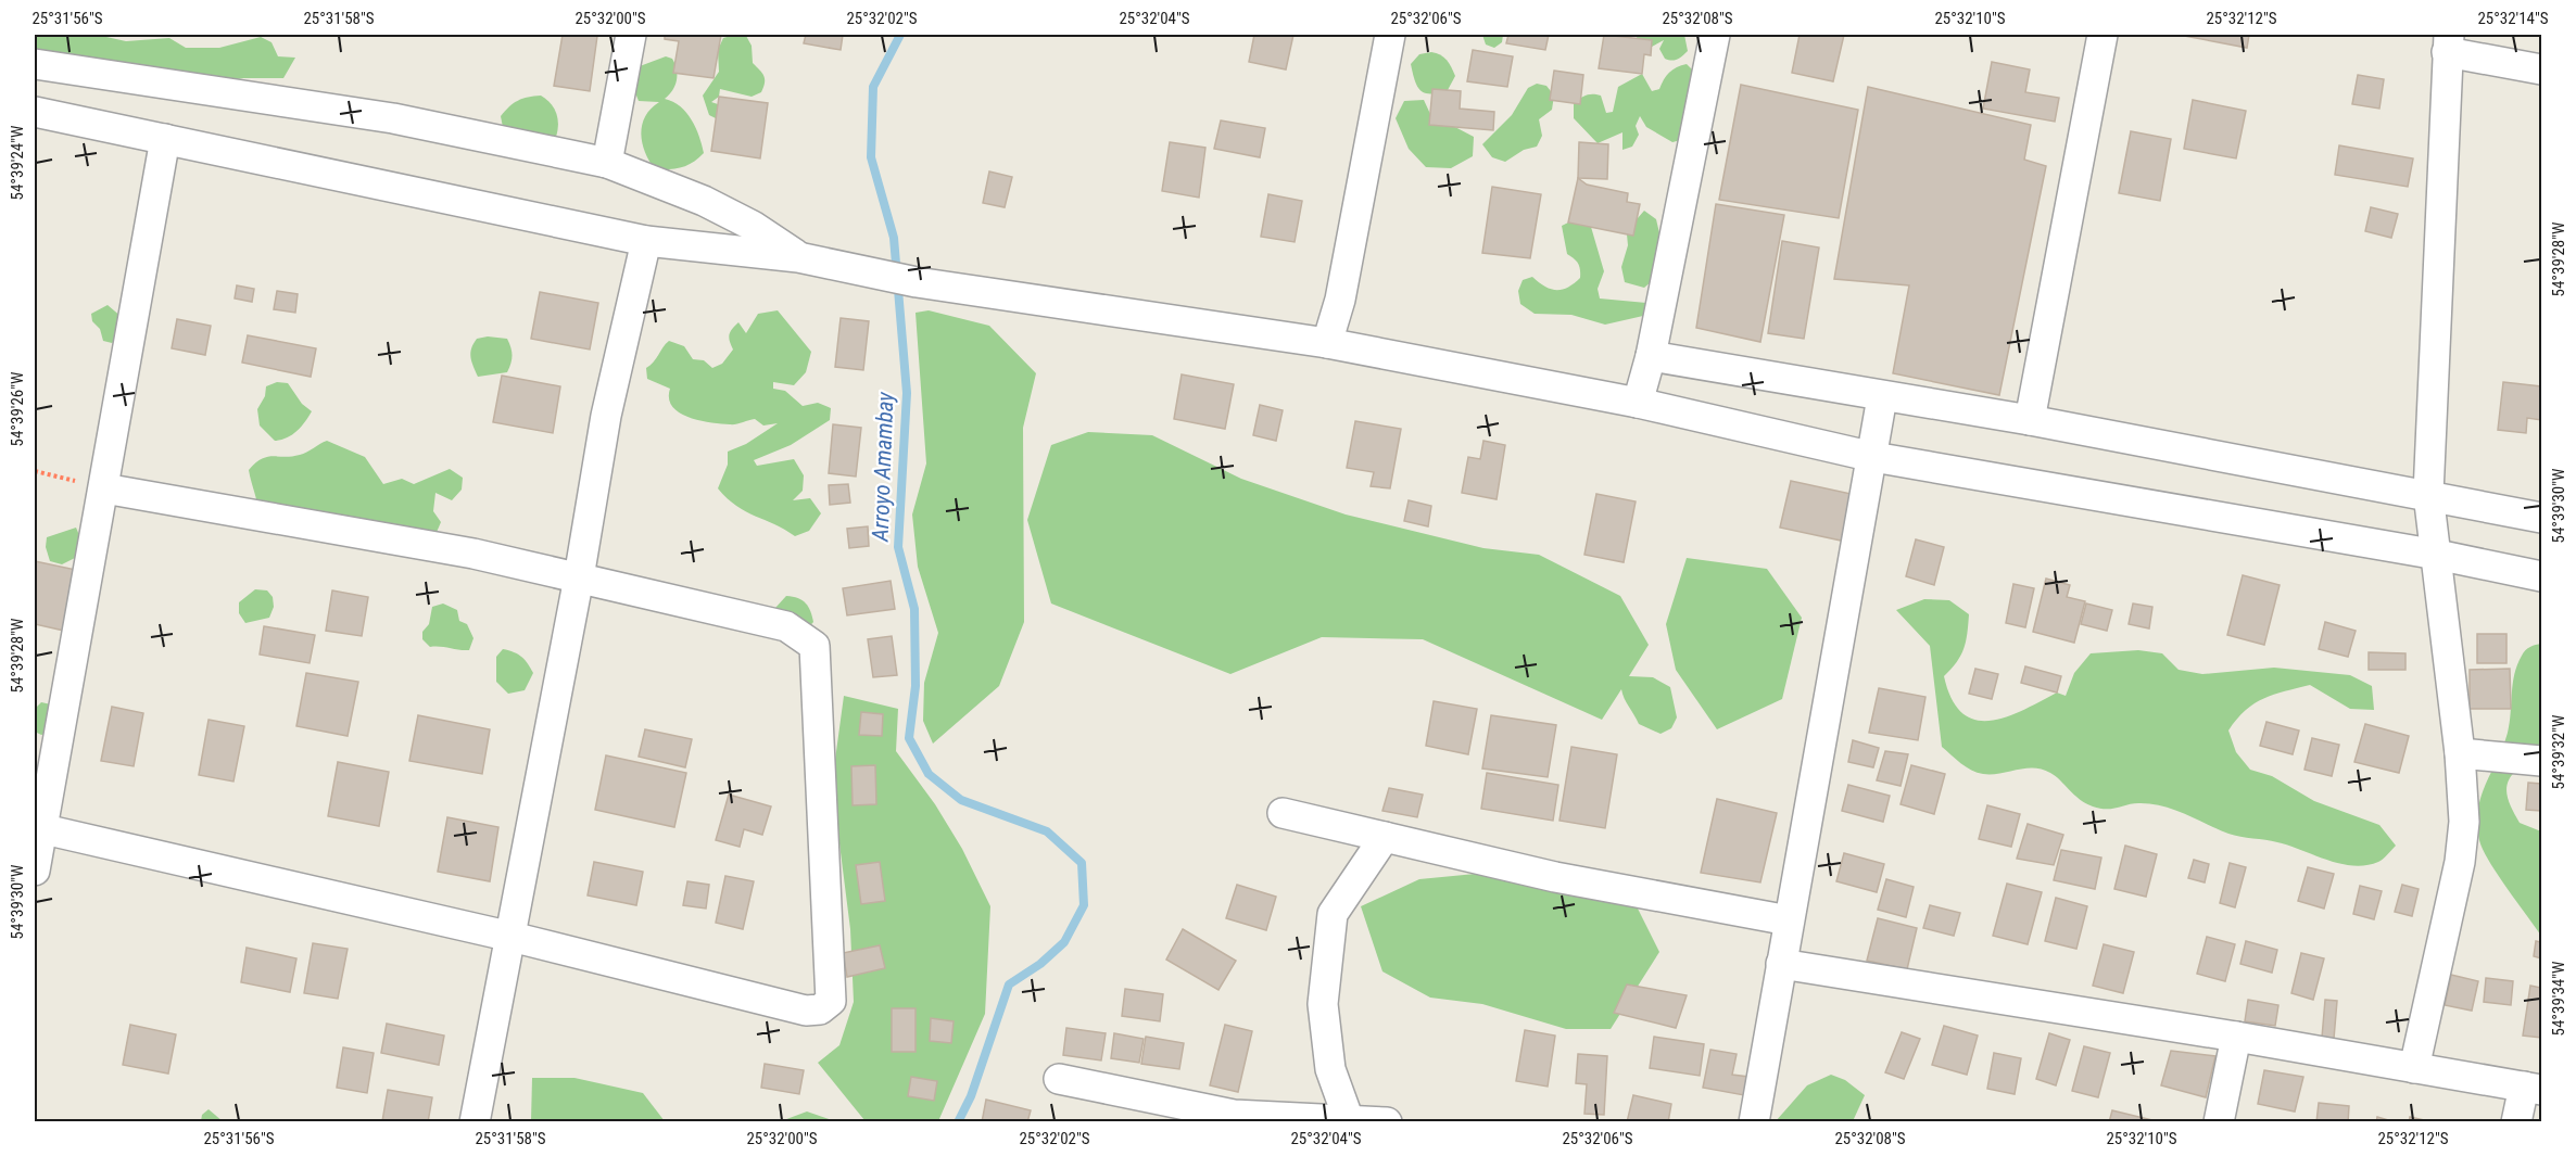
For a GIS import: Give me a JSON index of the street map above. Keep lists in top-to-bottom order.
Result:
{
  "water": ["Arroyo Amambay"],
  "coordinates": [
    "25°31'56\"S",
    "25°31'58\"S",
    "25°32'00\"S",
    "25°32'02\"S",
    "25°32'04\"S",
    "25°32'06\"S",
    "25°32'08\"S",
    "25°32'10\"S",
    "25°32'12\"S",
    "25°32'14\"S",
    "54°39'24\"W",
    "54°39'28\"W",
    "54°39'26\"W",
    "54°39'30\"W",
    "54°39'32\"W",
    "54°39'34\"W"
  ]
}
